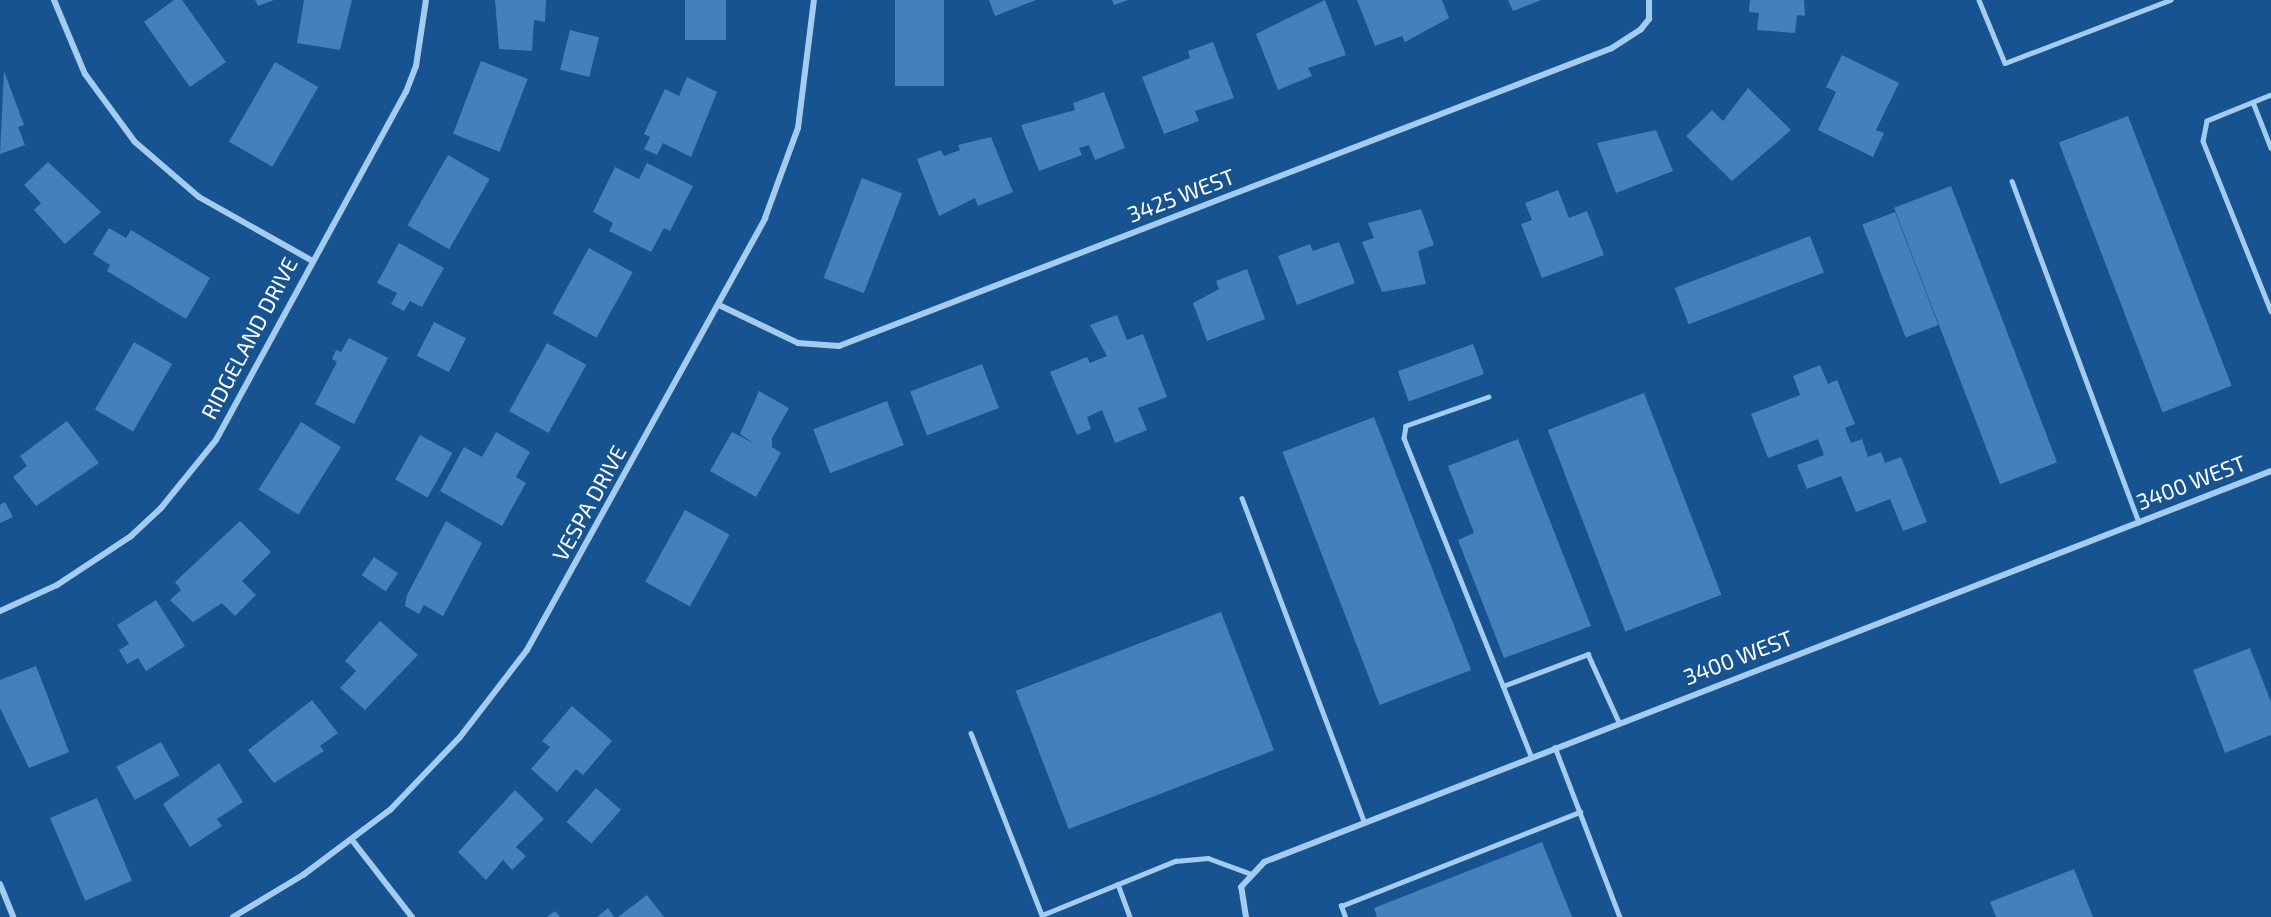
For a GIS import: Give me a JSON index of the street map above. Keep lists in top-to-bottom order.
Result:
{
  "streets": {
    "street": [
      "3425 WEST",
      "RIDGELAND DRIVE",
      "3400 WEST",
      "VESPA DRIVE"
    ]
  },
  "crossings": [
    ["3425 WEST", "VESPA DRIVE"]
  ]
}
